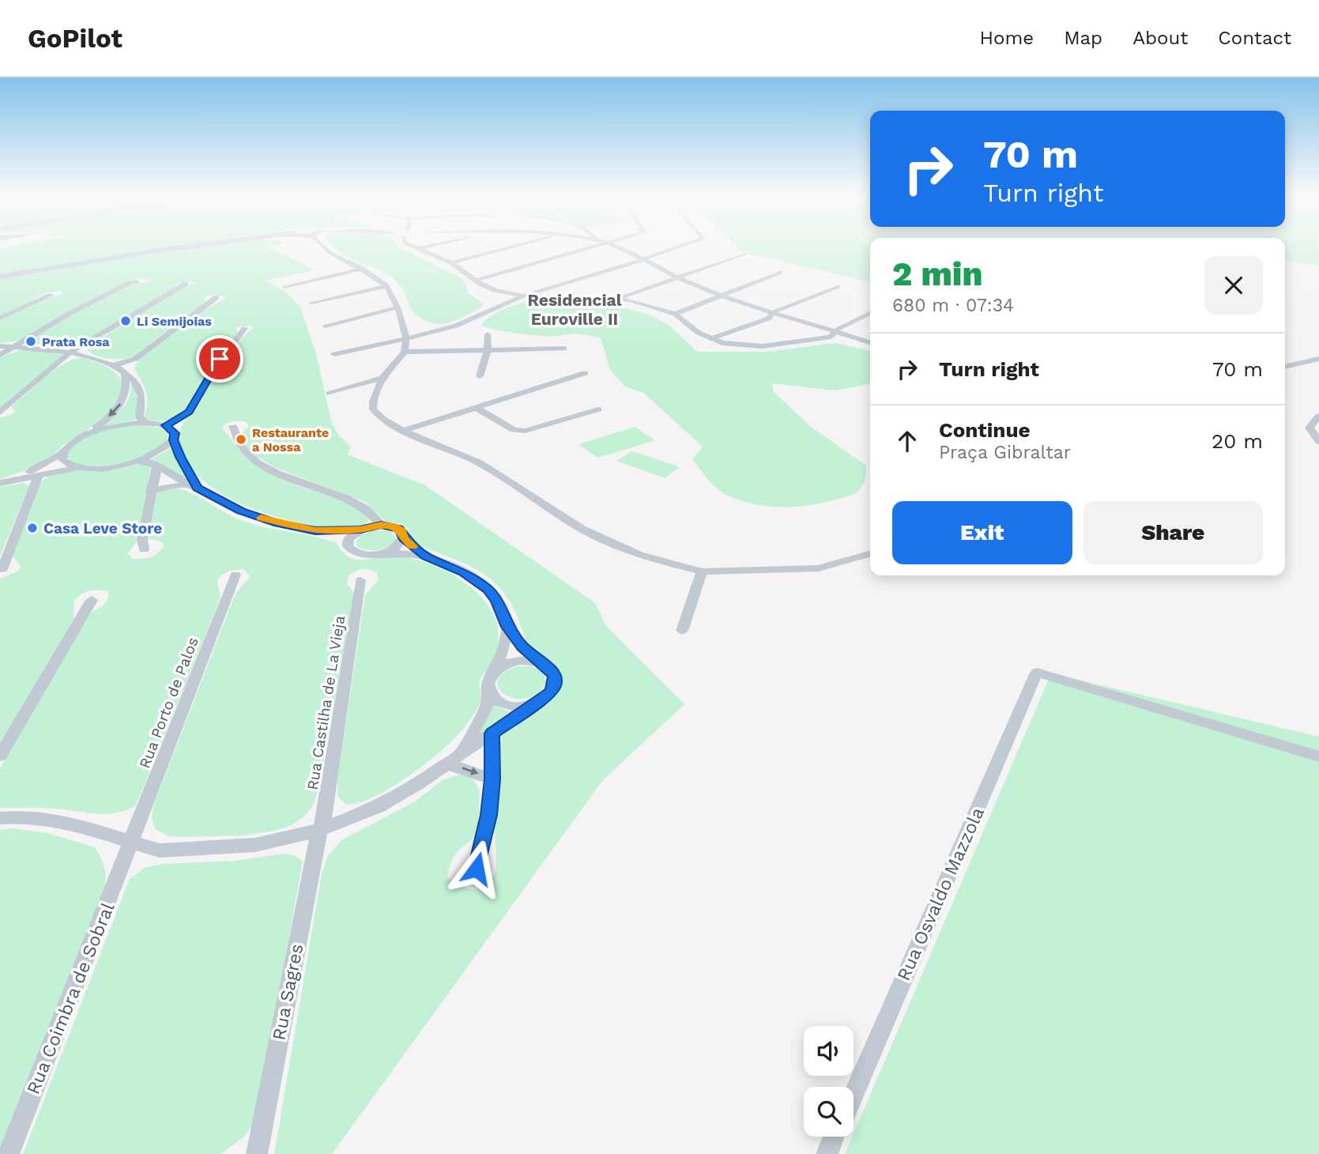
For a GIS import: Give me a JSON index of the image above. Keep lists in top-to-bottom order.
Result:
{
  "streets": {
    "street": [
      "Rua Porto de Palos",
      "Rua Castilha de La Vieja",
      "Rua Osvaldo Mazzola",
      "Rua Sagres",
      "Rua Coimbra de Sobral"
    ]
  },
  "crossings": [
    ["Rua Porto de Palos", "Rua Coimbra de Sobral"],
    ["Rua Castilha de La Vieja", "Rua Sagres"]
  ],
  "districts": ["Residencial Euroville II"],
  "places": [
    "Li Semijoias",
    "Prata Rosa",
    "Restaurante a Nossa",
    "Casa Leve Store"
  ],
  "page": {
    "header": "GoPilot",
    "nav": [
      "Home",
      "Map",
      "About",
      "Contact"
    ],
    "turn": ["70 m", "Turn right"],
    "heading": ["2 min", "680 m · 07:34"],
    "list": [
      {
        "name": "Turn right",
        "value": "70 m"
      },
      {
        "name": "Continue",
        "note": "Praça Gibraltar",
        "value": "20 m"
      }
    ],
    "buttons": ["Exit", "Share"]
  }
}
